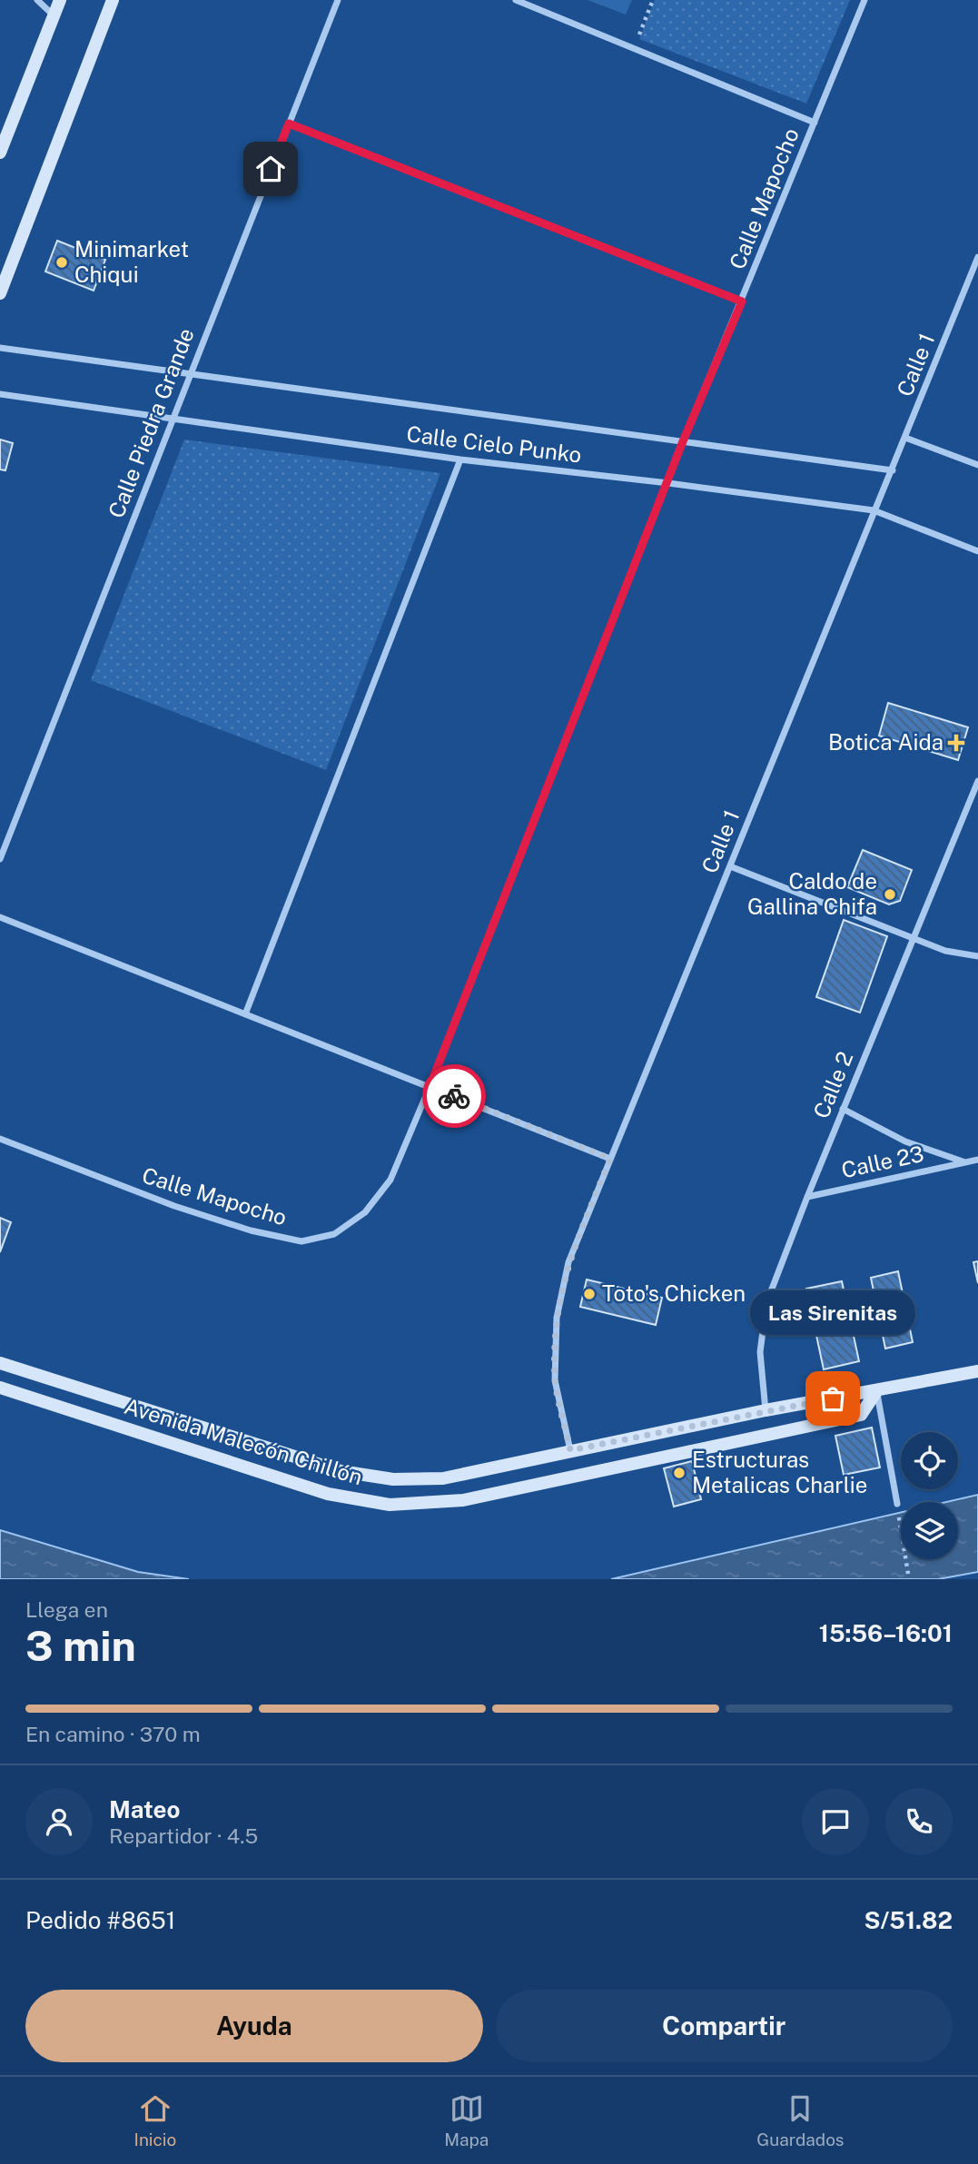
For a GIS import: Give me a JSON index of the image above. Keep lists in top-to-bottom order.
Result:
{
  "streets": {
    "main road": ["Avenida Malecón Chillón"],
    "street": [
      "Calle Mapocho",
      "Calle 1",
      "Calle Piedra Grande",
      "Calle Cielo Punko",
      "Calle 2",
      "Calle 23"
    ]
  },
  "crossings": [
    ["Calle Mapocho", "Calle Cielo Punko"],
    ["Calle 1", "Calle Cielo Punko"],
    ["Calle 1", "Avenida Malecón Chillón"],
    ["Calle Piedra Grande", "Calle Cielo Punko"],
    ["Calle 2", "Calle 23"],
    ["Calle 2", "Avenida Malecón Chillón"]
  ],
  "places": {
    "other": [
      "Minimarket Chiqui",
      "Caldo de Gallina Chifa",
      "Toto's Chicken",
      "Las Sirenitas",
      "Estructuras Metalicas Charlie"
    ],
    "health": ["Botica Aida"]
  },
  "page": {
    "bubble": "Las Sirenitas",
    "heading": ["3 min", "Llega en", "15:56–16:01"],
    "panel": [
      "Mateo",
      "Repartidor · 4.5",
      "Pedido #8651",
      "S/51.82"
    ],
    "bar": "En camino · 370 m",
    "buttons": ["Ayuda", "Compartir"],
    "tabs": ["Inicio", "Mapa", "Guardados"]
  }
}
